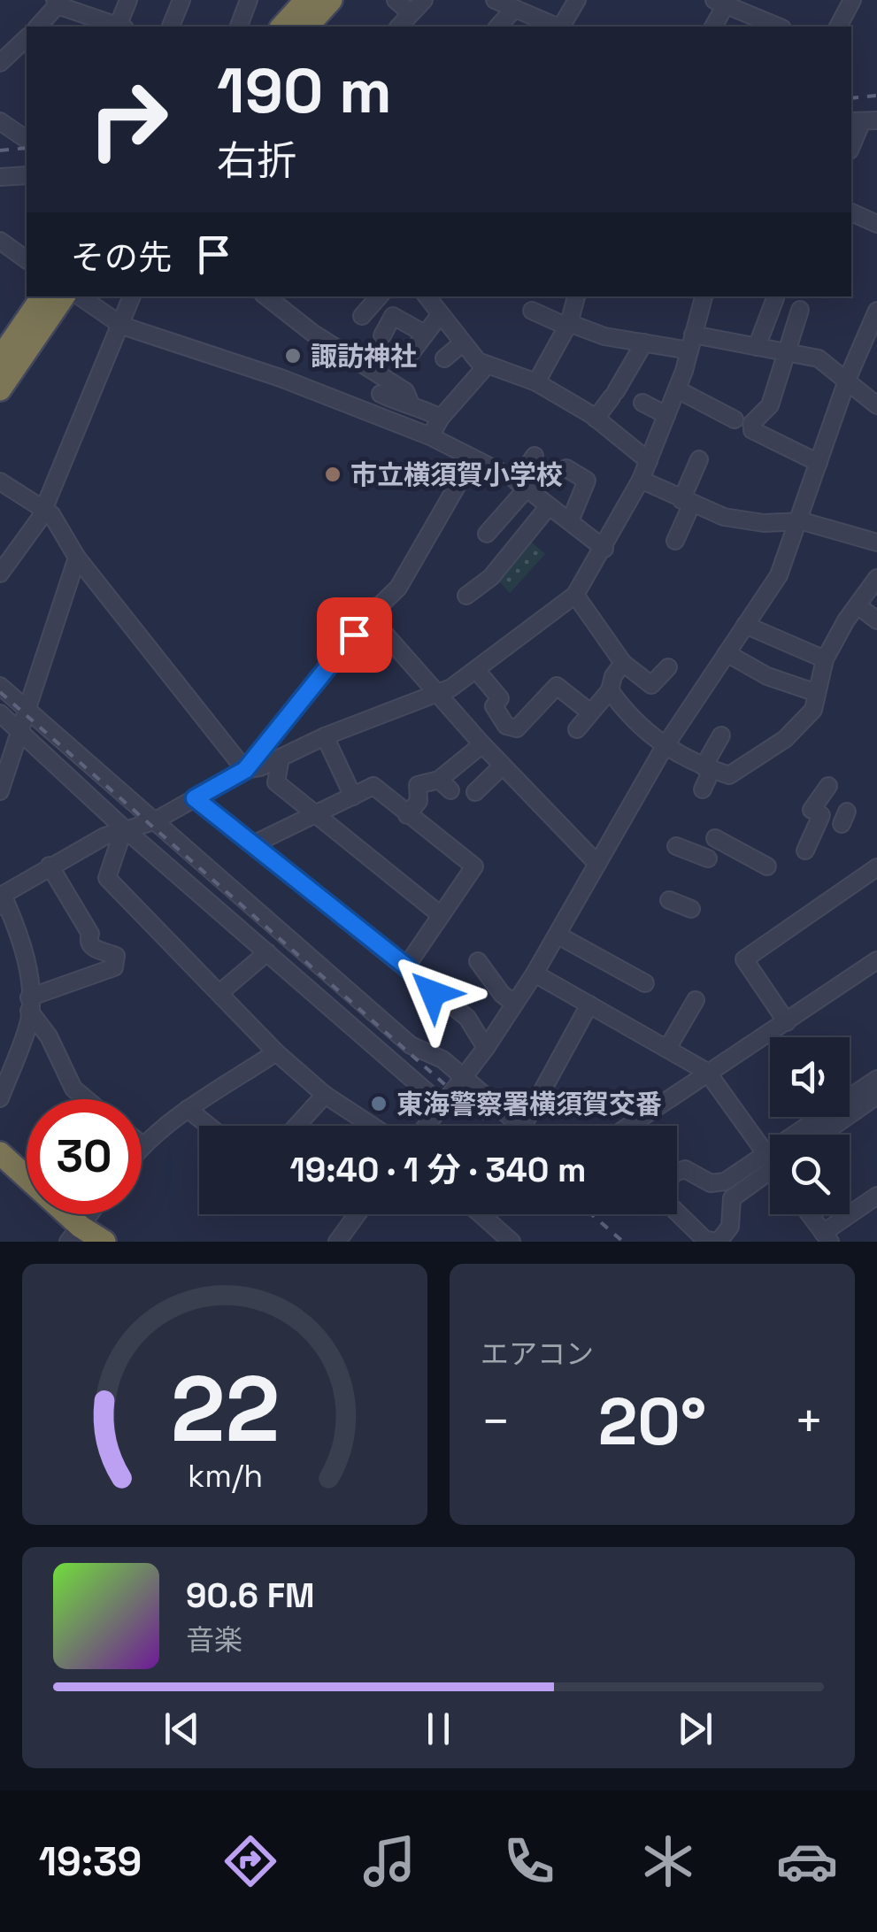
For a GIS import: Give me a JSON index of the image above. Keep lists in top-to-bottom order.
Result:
{
  "places": ["諏訪神社", "市立横須賀小学校", "東海警察署横須賀交番"],
  "page": {
    "turn": ["190 m", "右折"],
    "then": "その先",
    "limit": "30",
    "trip": "19:40 · 1 分 · 340 m",
    "tile": "エアコン",
    "heat": ["−", "20°", "+"],
    "song": ["90.6 FM", "音楽"],
    "tabs": "19:39",
    "gauge": ["22", "km/h"]
  }
}
